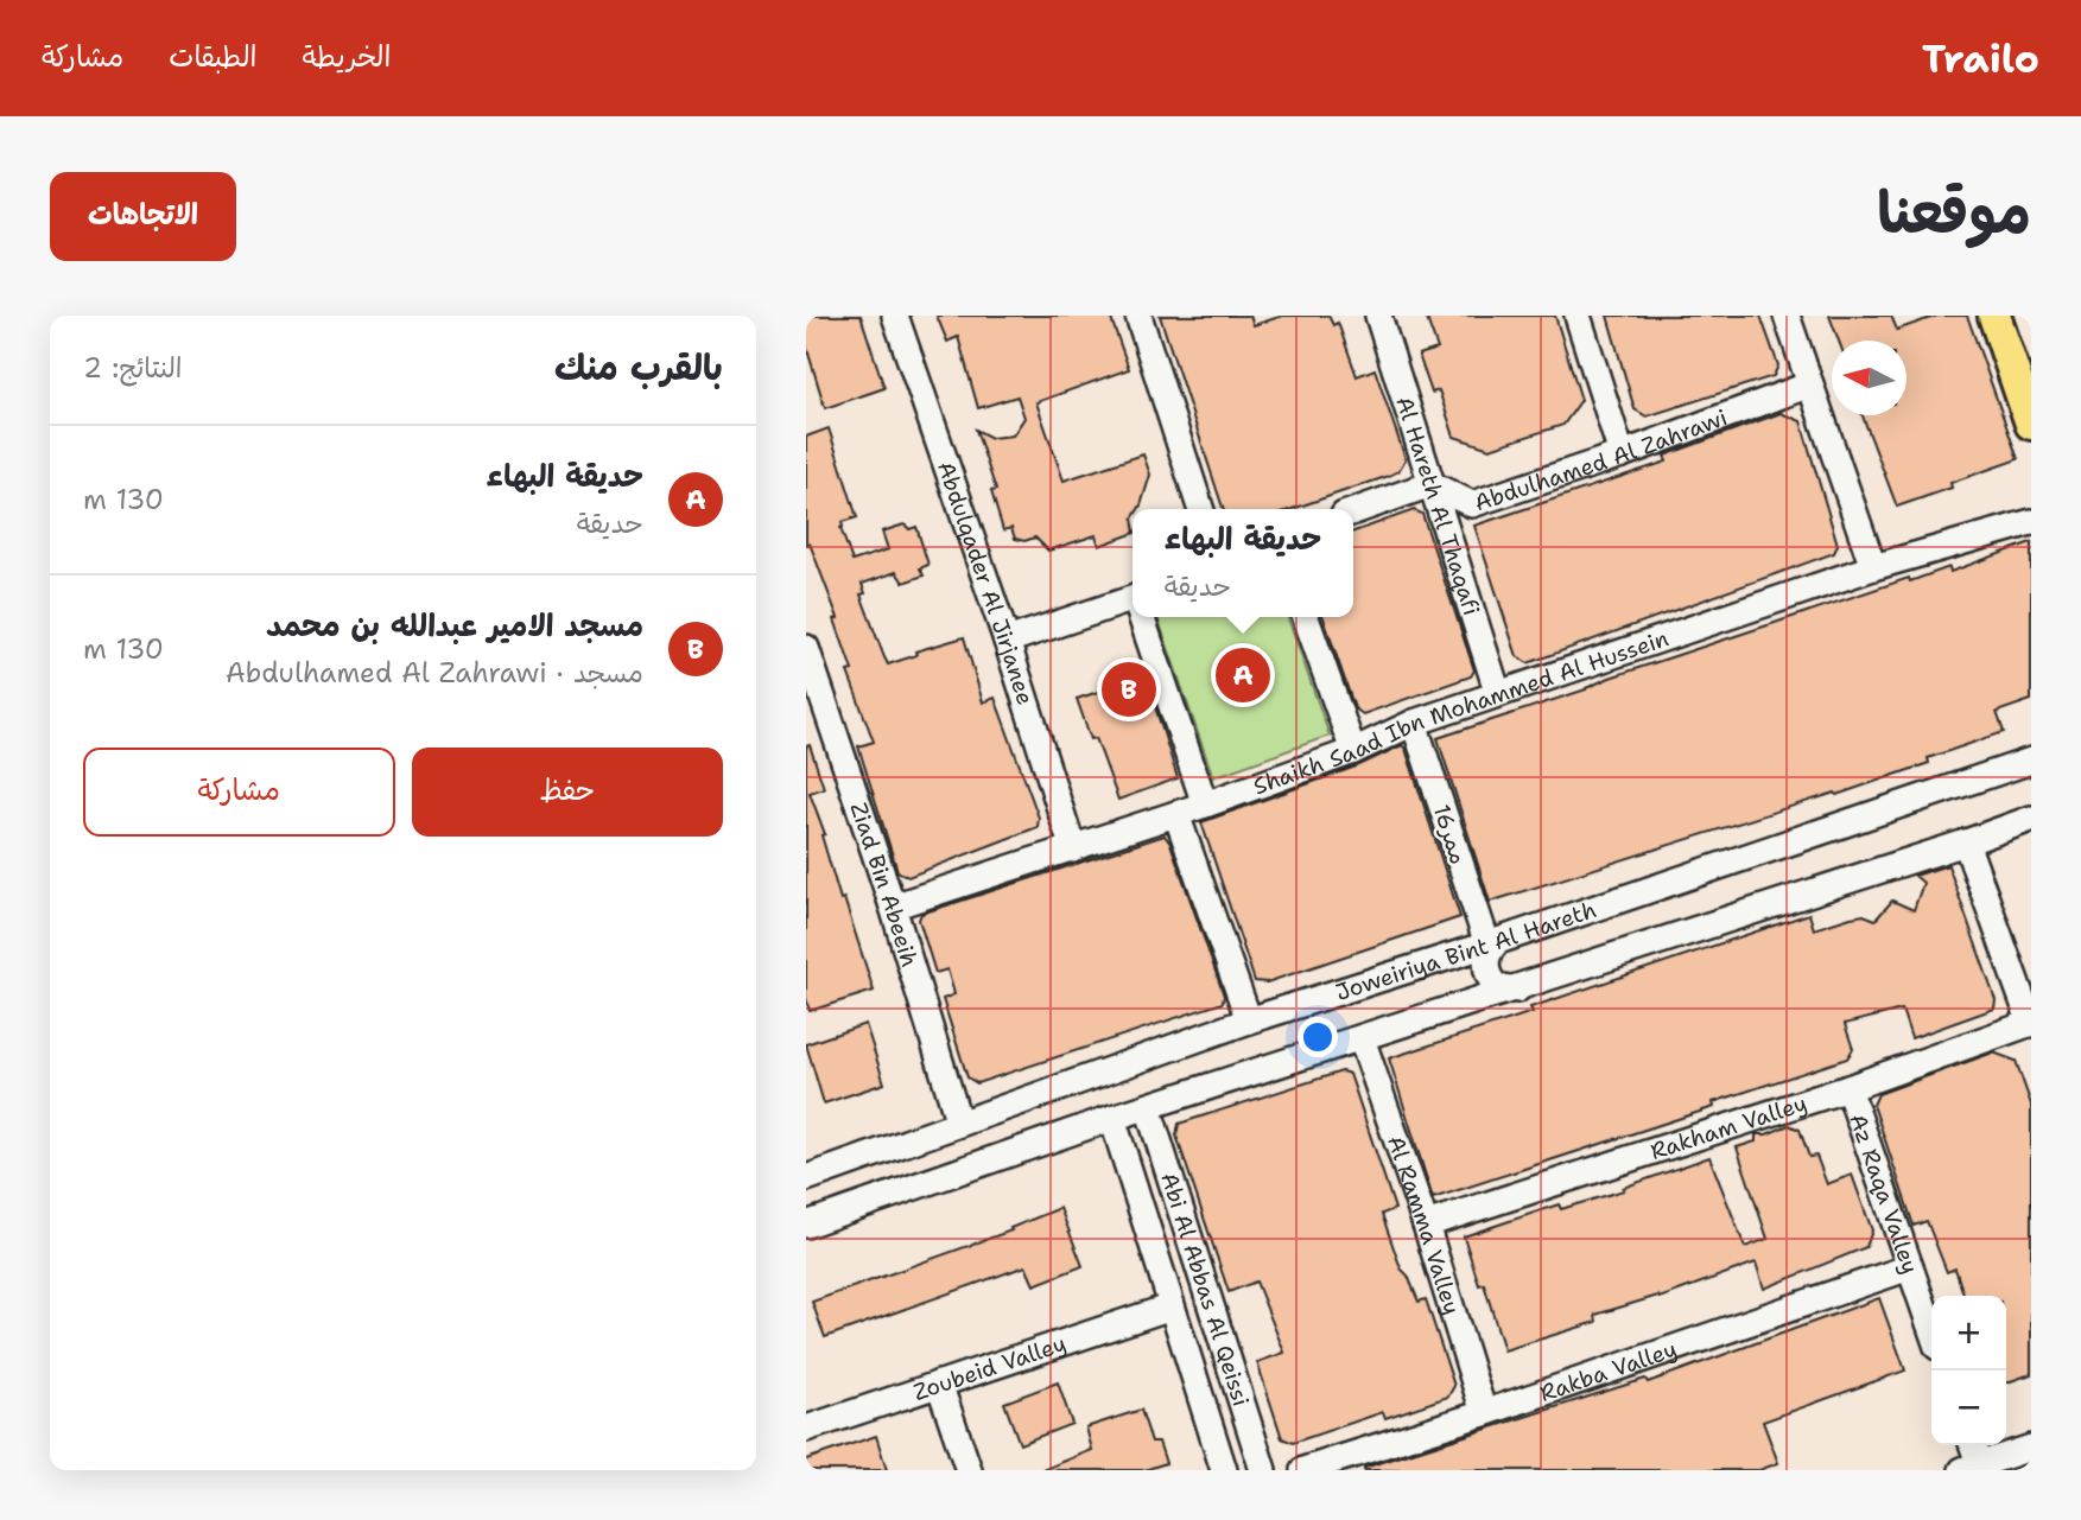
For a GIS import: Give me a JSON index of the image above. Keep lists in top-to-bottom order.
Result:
{
  "streets": {
    "street": [
      "Abdulhamed Al Zahrawi",
      "Al Hareth Al Thaqafi",
      "Abdulqader Al Jirjanee",
      "Shaikh Saad Ibn Mohammed Al Hussein",
      "ممر16",
      "Ziad Bin Abeeih",
      "Joweiriya Bint Al Hareth",
      "Rakham Valley",
      "Az Raqa Valley",
      "Al Ramma Valley",
      "Abi Al Abbas Al Qeissi",
      "Zoubeid Valley",
      "Rakba Valley"
    ]
  },
  "crossings": [
    ["Abdulhamed Al Zahrawi", "Al Hareth Al Thaqafi"],
    ["Al Hareth Al Thaqafi", "Shaikh Saad Ibn Mohammed Al Hussein"],
    ["Abdulqader Al Jirjanee", "Shaikh Saad Ibn Mohammed Al Hussein"],
    ["Shaikh Saad Ibn Mohammed Al Hussein", "ممر16"],
    ["Shaikh Saad Ibn Mohammed Al Hussein", "Ziad Bin Abeeih"],
    ["ممر16", "Joweiriya Bint Al Hareth"],
    ["Ziad Bin Abeeih", "Joweiriya Bint Al Hareth"],
    ["Rakham Valley", "Az Raqa Valley"],
    ["Rakham Valley", "Al Ramma Valley"],
    ["Az Raqa Valley", "Rakba Valley"],
    ["Al Ramma Valley", "Rakba Valley"],
    ["Abi Al Abbas Al Qeissi", "Zoubeid Valley"]
  ],
  "north": "left",
  "page": {
    "header": "Trailo",
    "nav": ["الخريطة", "الطبقات", "مشاركة"],
    "title": "موقعنا",
    "buttons": [
      "الاتجاهات",
      ["حفظ", "مشاركة"]
    ],
    "heading": ["بالقرب منك", "النتائج: 2"],
    "list": [
      {
        "mark": "A",
        "name": "حديقة البهاء",
        "note": "حديقة",
        "value": "130 m"
      },
      {
        "mark": "B",
        "name": "مسجد الامير عبدالله بن محمد",
        "note": "مسجد · Abdulhamed Al Zahrawi",
        "value": "130 m"
      }
    ],
    "popup": ["حديقة البهاء", "حديقة"],
    "pins": ["A", "B"],
    "map_buttons": ["+", "−"]
  }
}
